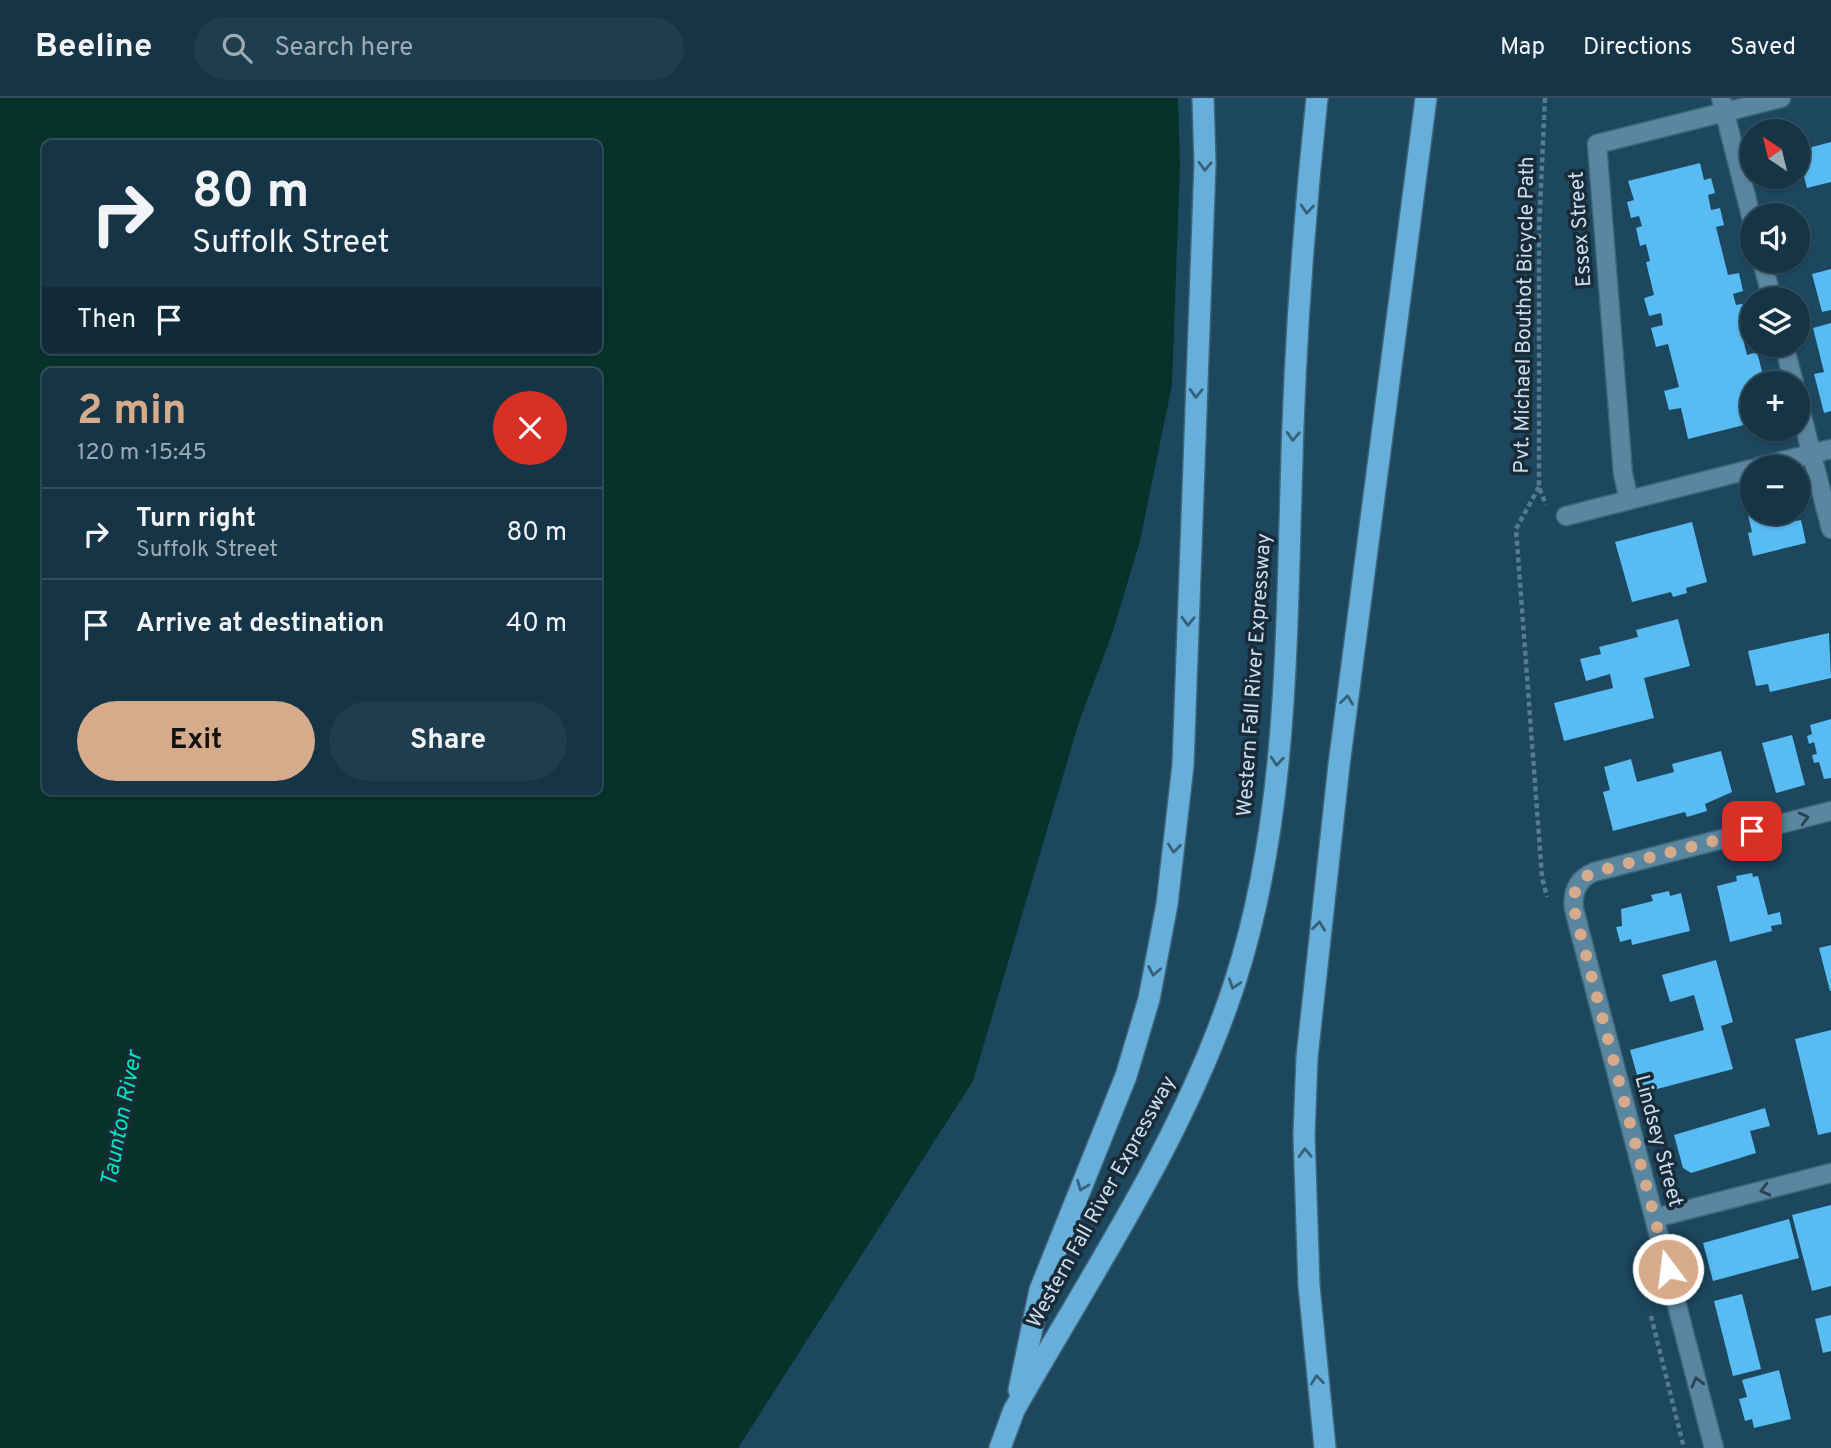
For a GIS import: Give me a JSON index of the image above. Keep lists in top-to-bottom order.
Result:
{
  "streets": {
    "highway": ["Western Fall River Expressway"],
    "street": ["Essex Street", "Lindsey Street"],
    "path": ["Pvt. Michael Bouthot Bicycle Path"]
  },
  "water": ["Taunton River"],
  "north": "top left",
  "page": {
    "header": "Beeline",
    "search": "Search here",
    "nav": ["Map", "Directions", "Saved"],
    "map_buttons": ["+", "−"],
    "turn": ["80 m", "Suffolk Street"],
    "then": "Then",
    "heading": ["2 min", "120 m · 15:45"],
    "list": [
      {
        "name": "Turn right",
        "note": "Suffolk Street",
        "value": "80 m"
      },
      {
        "name": "Arrive at destination",
        "value": "40 m"
      }
    ],
    "buttons": ["Exit", "Share"]
  }
}
